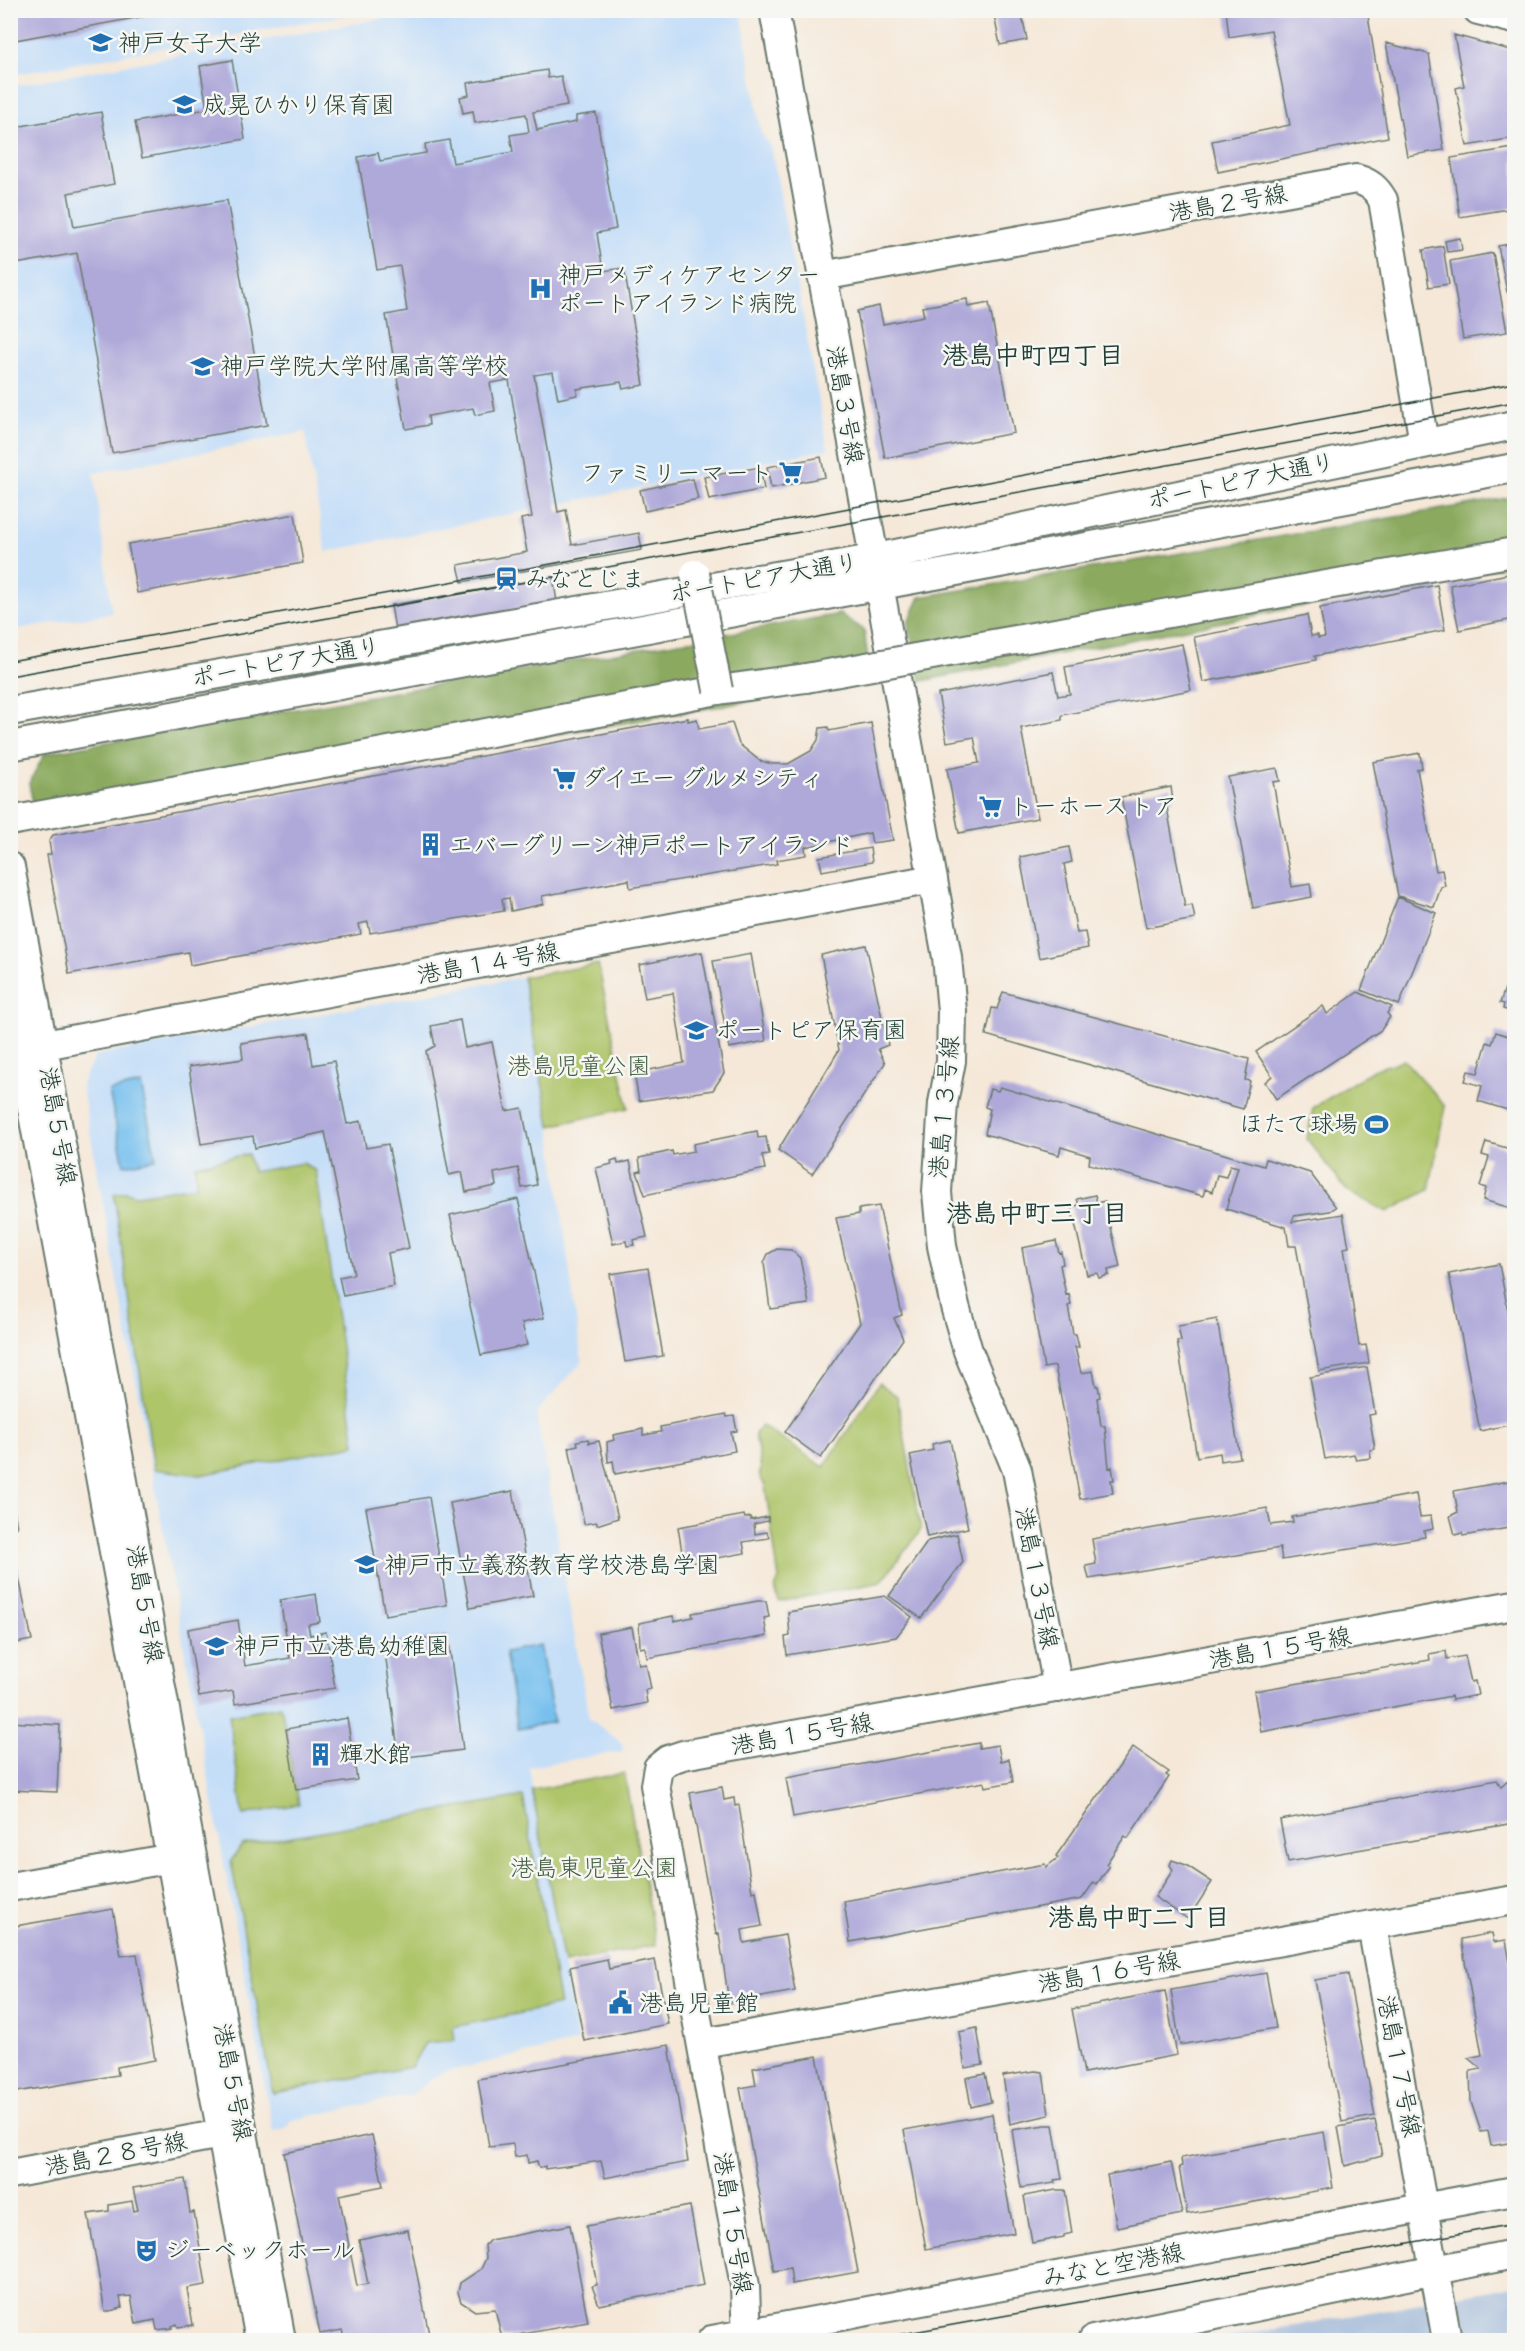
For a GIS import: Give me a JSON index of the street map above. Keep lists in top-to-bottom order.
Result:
{
  "streets": {
    "street": [
      "港島２号線",
      "港島３号線",
      "ポートピア大通り",
      "港島１４号線",
      "港島１３号線",
      "港島５号線",
      "港島１５号線",
      "港島１６号線",
      "港島１７号線",
      "港島２８号線",
      "みなと空港線"
    ]
  },
  "crossings": [
    ["港島２号線", "港島３号線"],
    ["港島２号線", "ポートピア大通り"],
    ["港島３号線", "ポートピア大通り"],
    ["港島３号線", "港島１３号線"],
    ["ポートピア大通り", "港島１３号線"],
    ["港島１４号線", "港島１３号線"],
    ["港島１４号線", "港島５号線"],
    ["港島１３号線", "港島１５号線"],
    ["港島５号線", "港島２８号線"],
    ["港島１５号線", "港島１６号線"],
    ["港島１５号線", "みなと空港線"],
    ["港島１６号線", "港島１７号線"],
    ["港島１７号線", "みなと空港線"]
  ],
  "districts": ["港島中町四丁目", "港島中町三丁目", "港島中町二丁目"],
  "parks": ["港島児童公園", "港島東児童公園"],
  "places": {
    "school or university": [
      "神戸女子大学",
      "成晃ひかり保育園",
      "神戸学院大学附属高等学校",
      "ポートピア保育園",
      "神戸市立義務教育学校港島学園",
      "神戸市立港島幼稚園"
    ],
    "hospital": ["神戸メディケアセンター ポートアイランド病院"],
    "supermarket": ["ファミリーマート", "ダイエー グルメシティ", "トーホーストア"],
    "station": ["みなとじま"],
    "building": ["エバーグリーン神戸ポートアイランド", "輝水館"],
    "sports": ["ほたて球場"],
    "public building": ["港島児童館"],
    "theatre": ["ジーベックホール"]
  }
}
